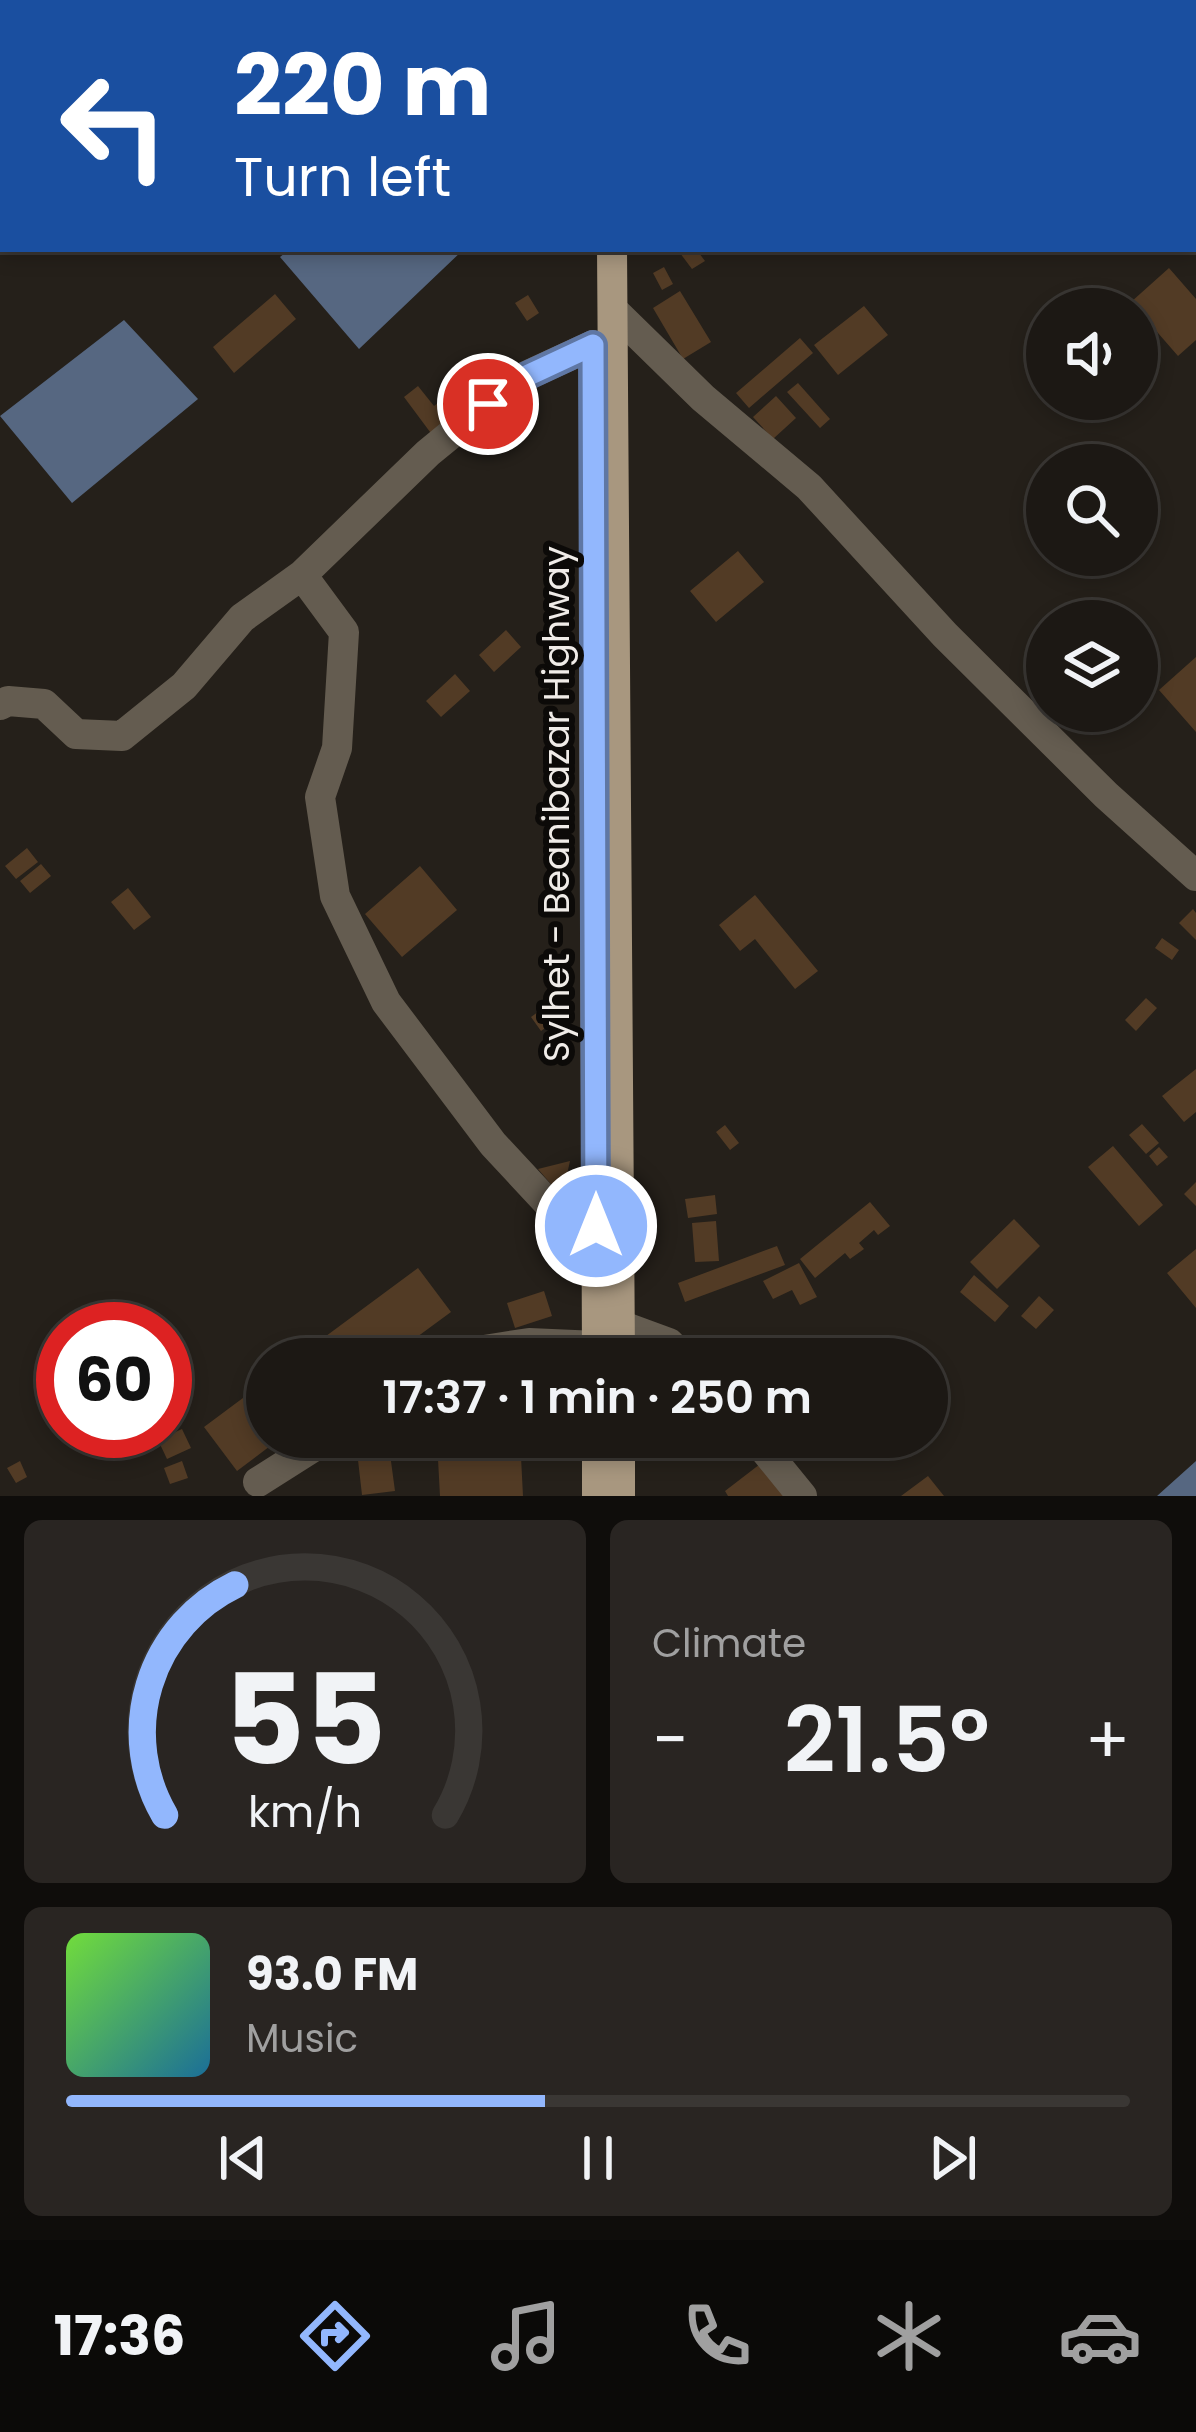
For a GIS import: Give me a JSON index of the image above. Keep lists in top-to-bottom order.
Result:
{
  "streets": {
    "main road": ["Sylhet - Beanibazar Highway"]
  },
  "page": {
    "turn": ["220 m", "Turn left"],
    "limit": "60",
    "trip": "17:37 · 1 min · 250 m",
    "tile": "Climate",
    "heat": ["−", "21.5°", "+"],
    "song": ["93.0 FM", "Music"],
    "tabs": "17:36",
    "gauge": ["55", "km/h"]
  }
}
